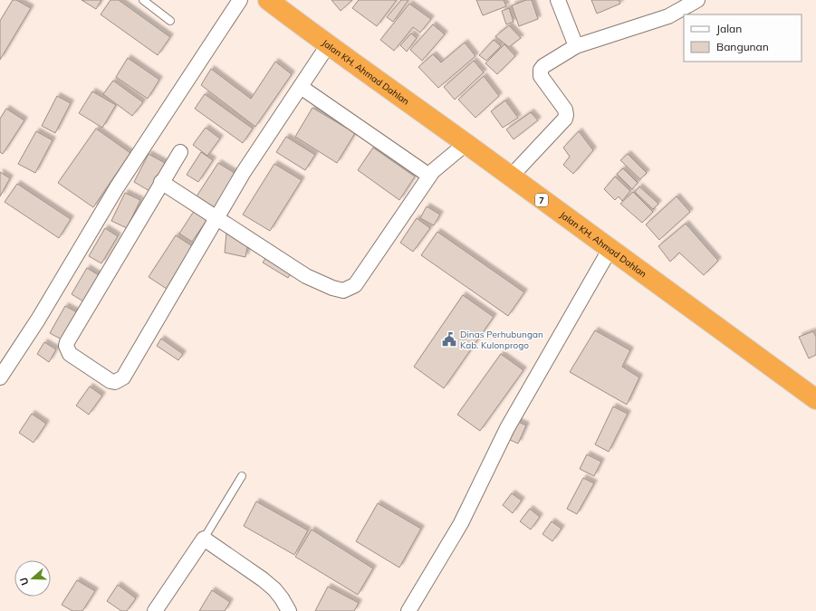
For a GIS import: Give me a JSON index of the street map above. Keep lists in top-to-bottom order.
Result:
{
  "streets": {
    "highway": ["Jalan KH. Ahmad Dahlan", "7"]
  },
  "places": {
    "public building": ["Dinas Perhubungan Kab. Kulonprogo"]
  },
  "legend": ["Jalan", "Bangunan"],
  "north": "left"
}
